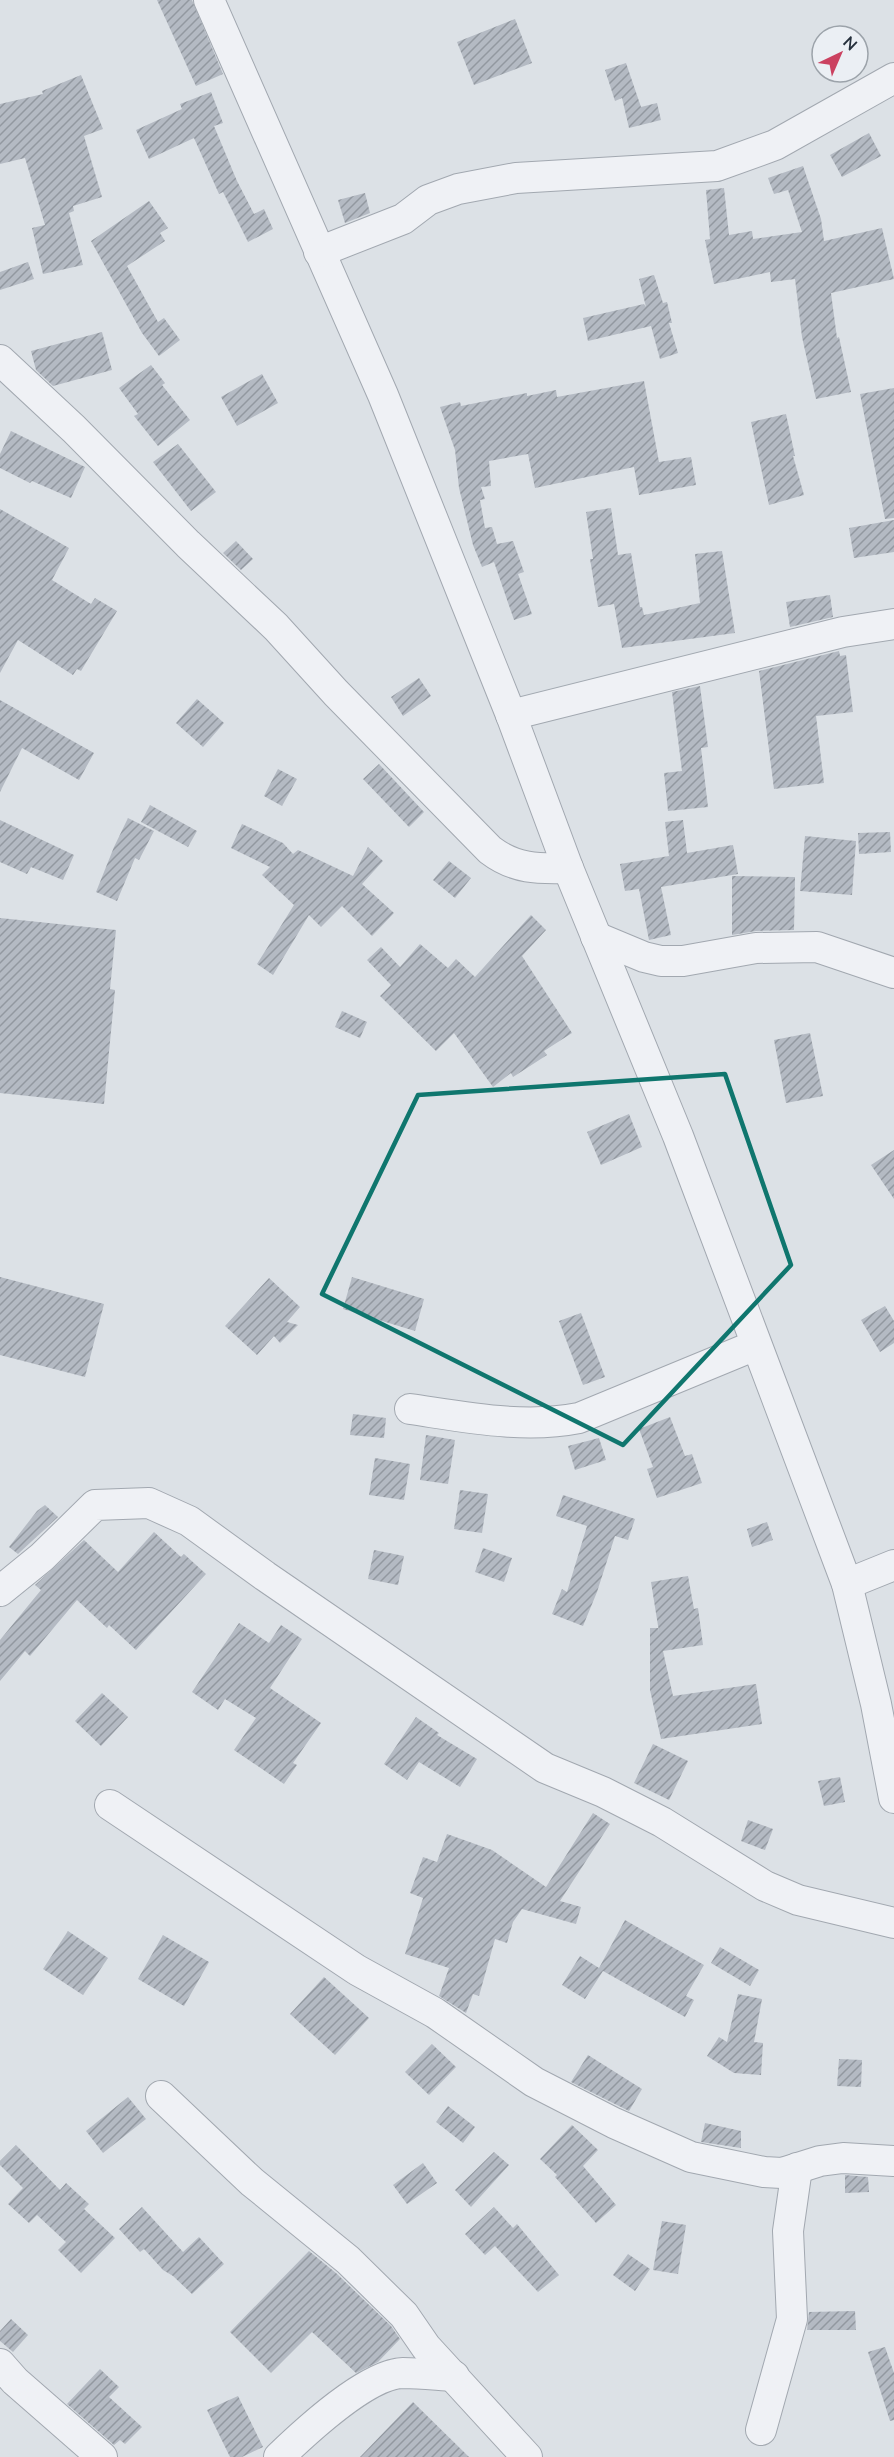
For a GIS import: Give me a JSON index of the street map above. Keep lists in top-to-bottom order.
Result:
{
  "north": "top right"
}
